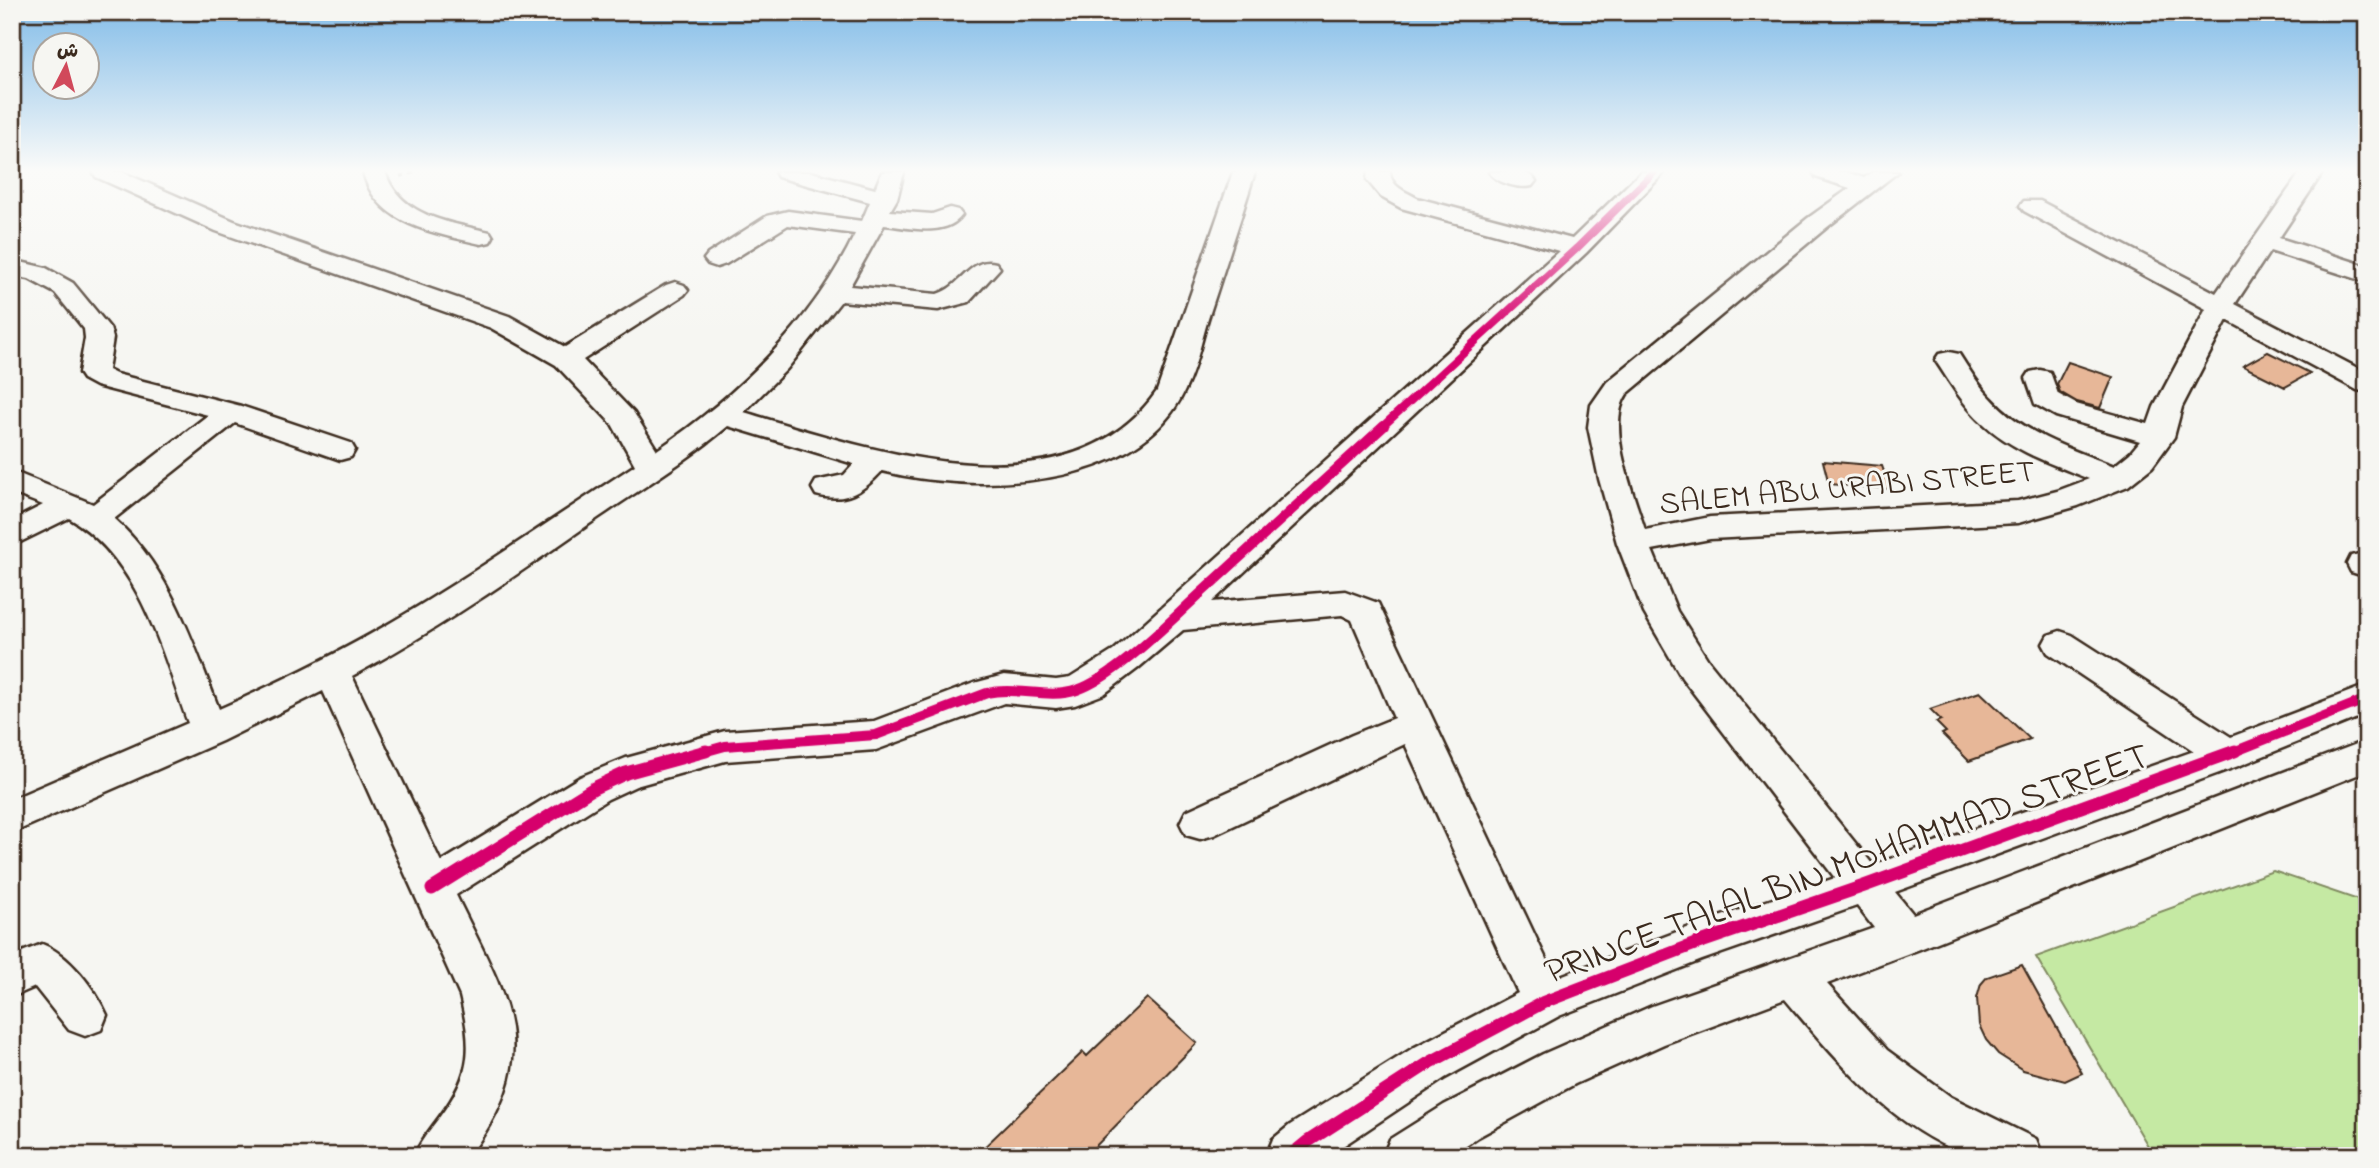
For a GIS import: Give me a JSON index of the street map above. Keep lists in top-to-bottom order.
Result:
{
  "streets": {
    "street": ["SALEM ABU URABI STREET", "PRINCE TALAL BIN MOHAMMAD STREET"]
  },
  "north": "top"
}
